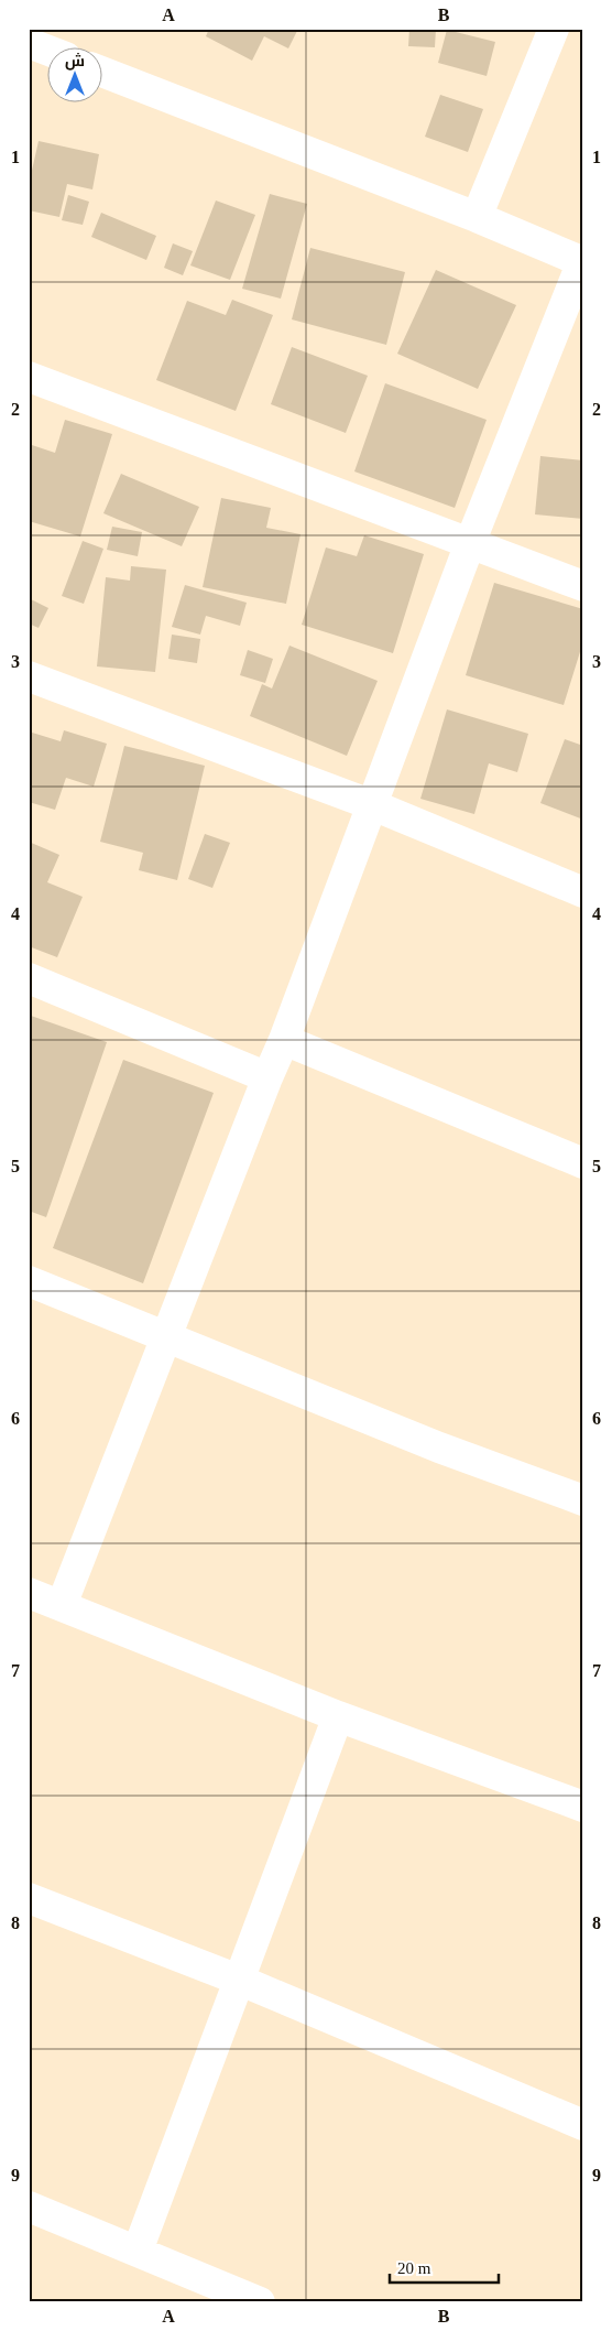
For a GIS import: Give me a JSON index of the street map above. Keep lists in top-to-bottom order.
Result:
{
  "scale_bar": "20 m",
  "north": "top",
  "grid": {
    "columns": ["A", "B"],
    "rows": [
      "1",
      "2",
      "3",
      "4",
      "5",
      "6",
      "7",
      "8",
      "9"
    ]
  }
}
